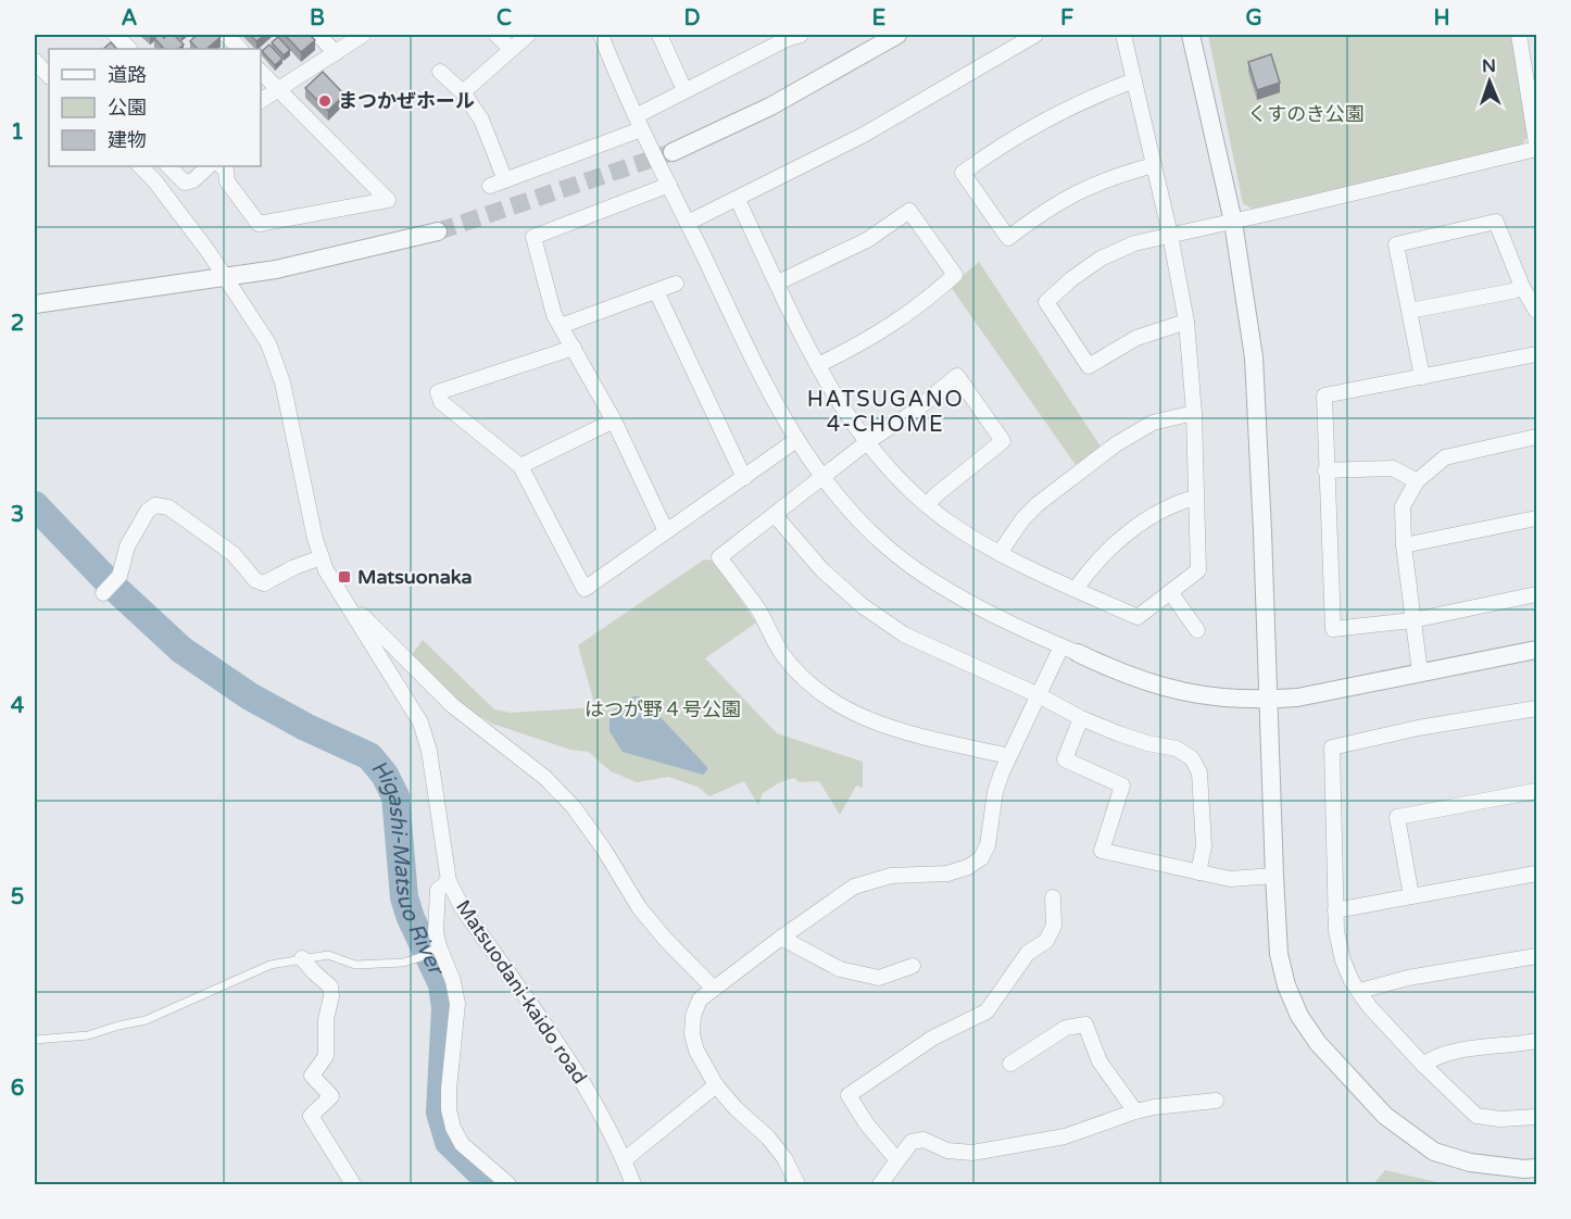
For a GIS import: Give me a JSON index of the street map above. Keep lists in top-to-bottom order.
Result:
{
  "streets": {
    "street": ["Matsuodani-kaido road"]
  },
  "districts": ["HATSUGANO 4-CHOME"],
  "water": ["Higashi-Matsuo River"],
  "parks": ["くすのき公園", "はつが野４号公園"],
  "places": {
    "other": ["まつかぜホール"],
    "transit": ["Matsuonaka"]
  },
  "legend": ["道路", "公園", "建物"],
  "north": "top",
  "grid": {
    "columns": [
      "A",
      "B",
      "C",
      "D",
      "E",
      "F",
      "G",
      "H"
    ],
    "rows": [
      "1",
      "2",
      "3",
      "4",
      "5",
      "6"
    ]
  }
}
